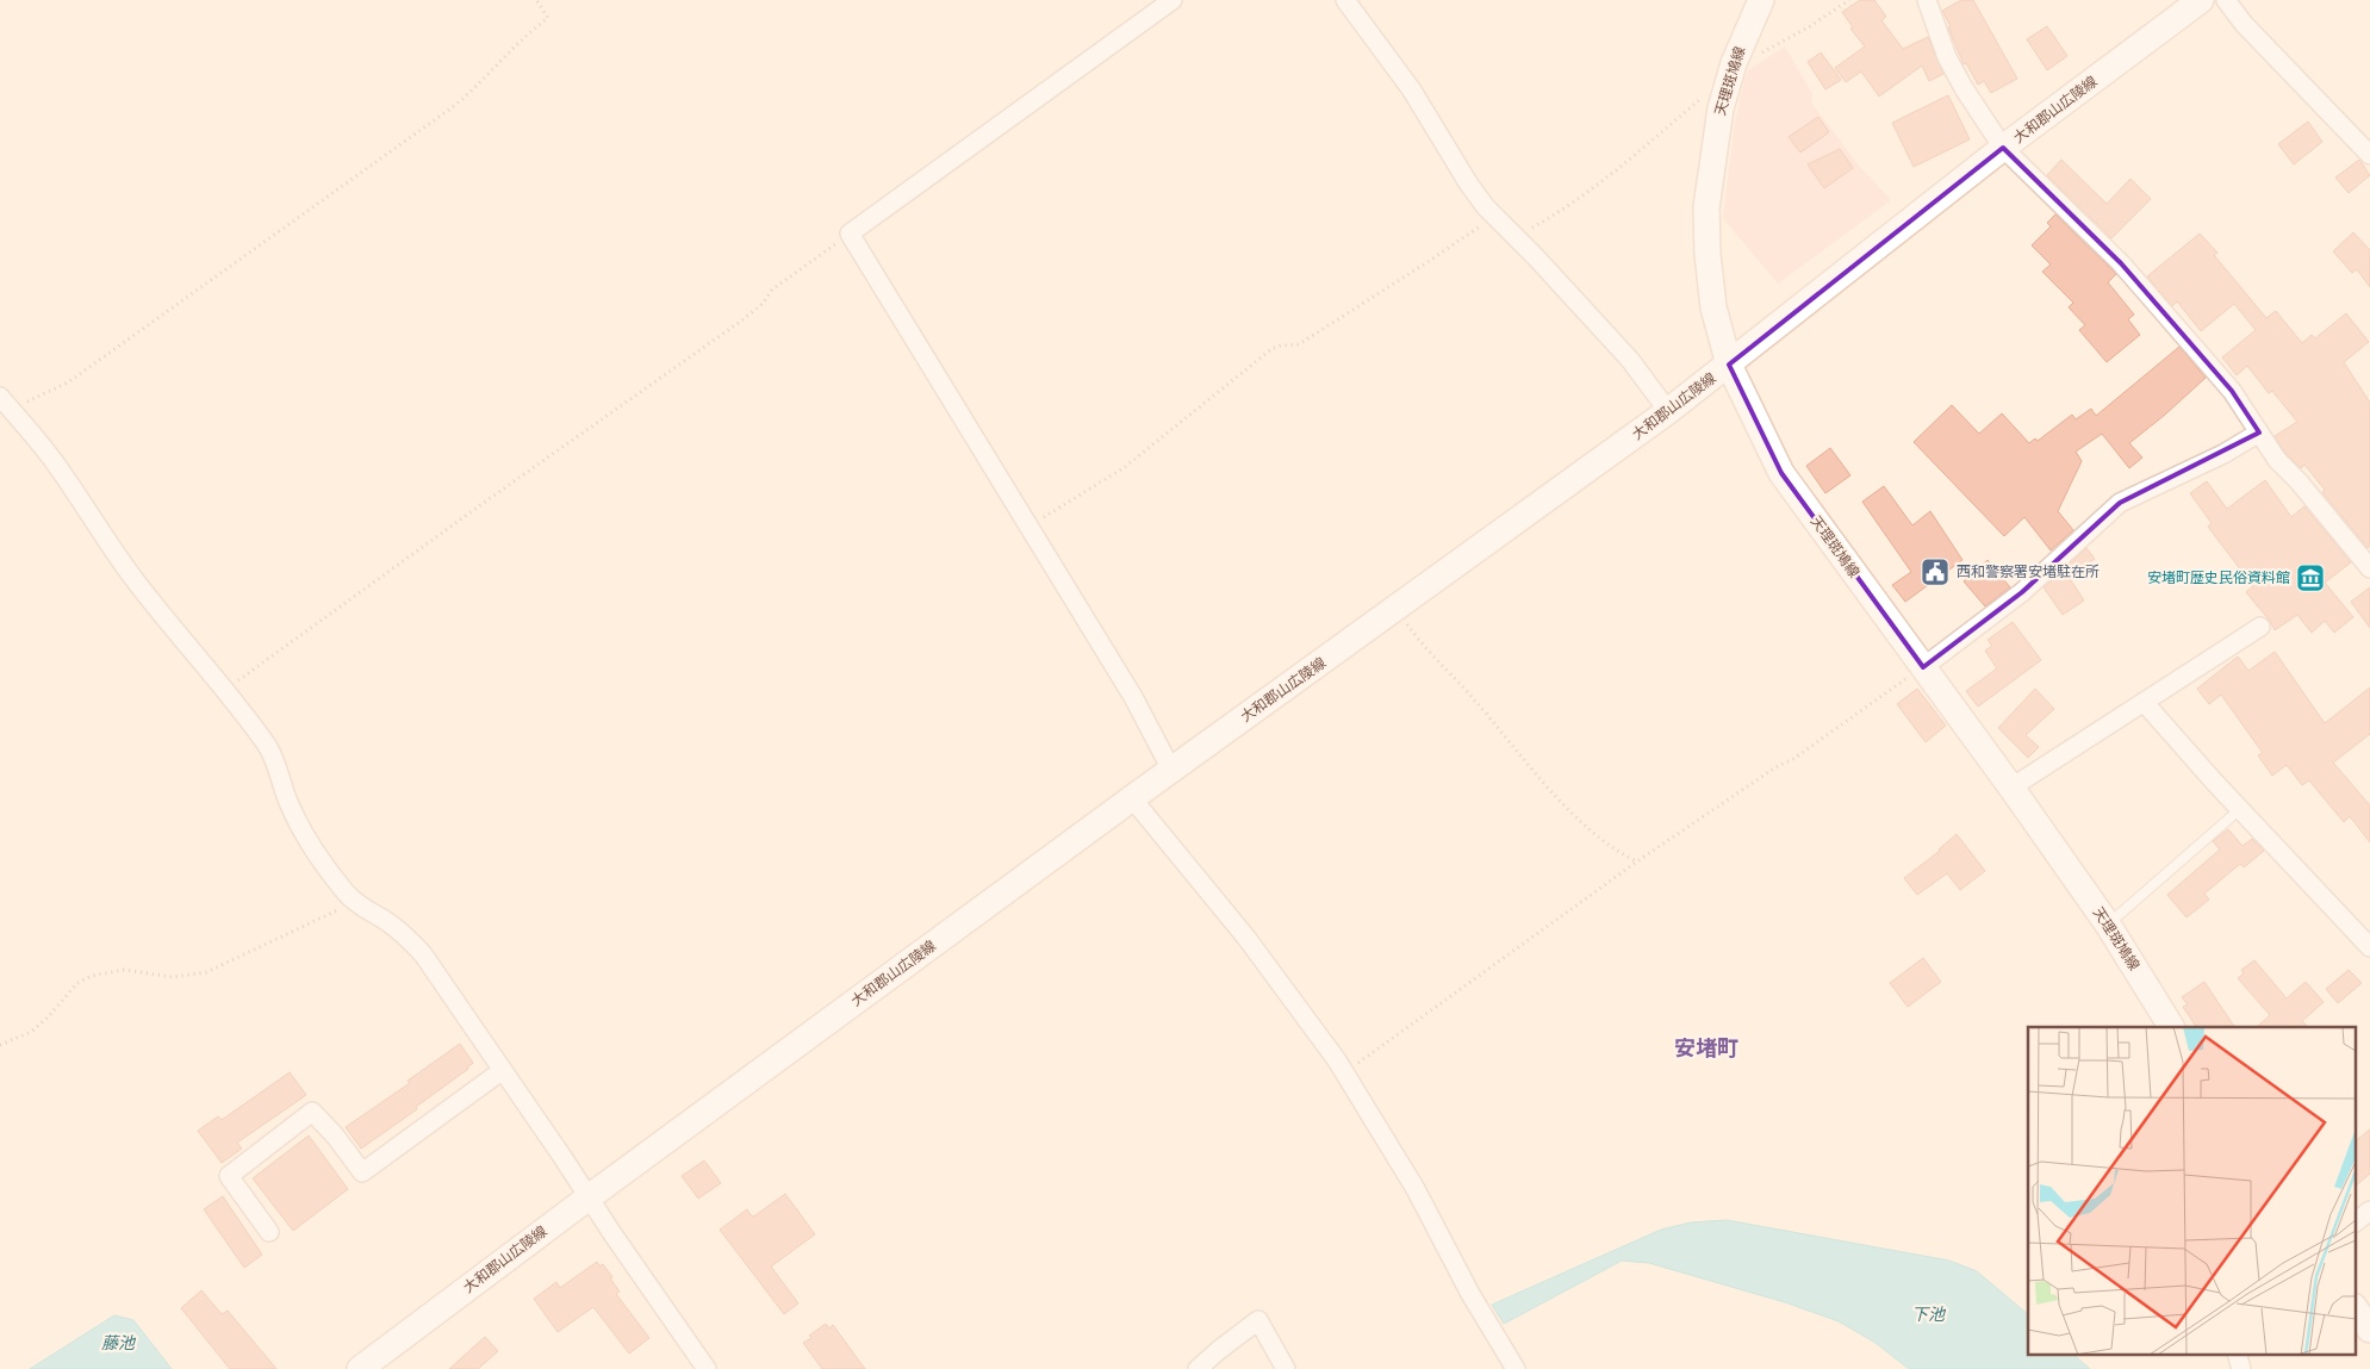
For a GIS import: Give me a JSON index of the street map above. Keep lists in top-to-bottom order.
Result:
{
  "streets": {
    "main road": ["天理斑鳩線", "大和郡山広陵線"]
  },
  "crossings": [
    ["天理斑鳩線", "大和郡山広陵線"]
  ],
  "districts": ["安堵町"],
  "water": ["下池", "藤池"],
  "places": {
    "public building": ["西和警察署安堵駐在所"],
    "museum": ["安堵町歴史民俗資料館"]
  }
}
